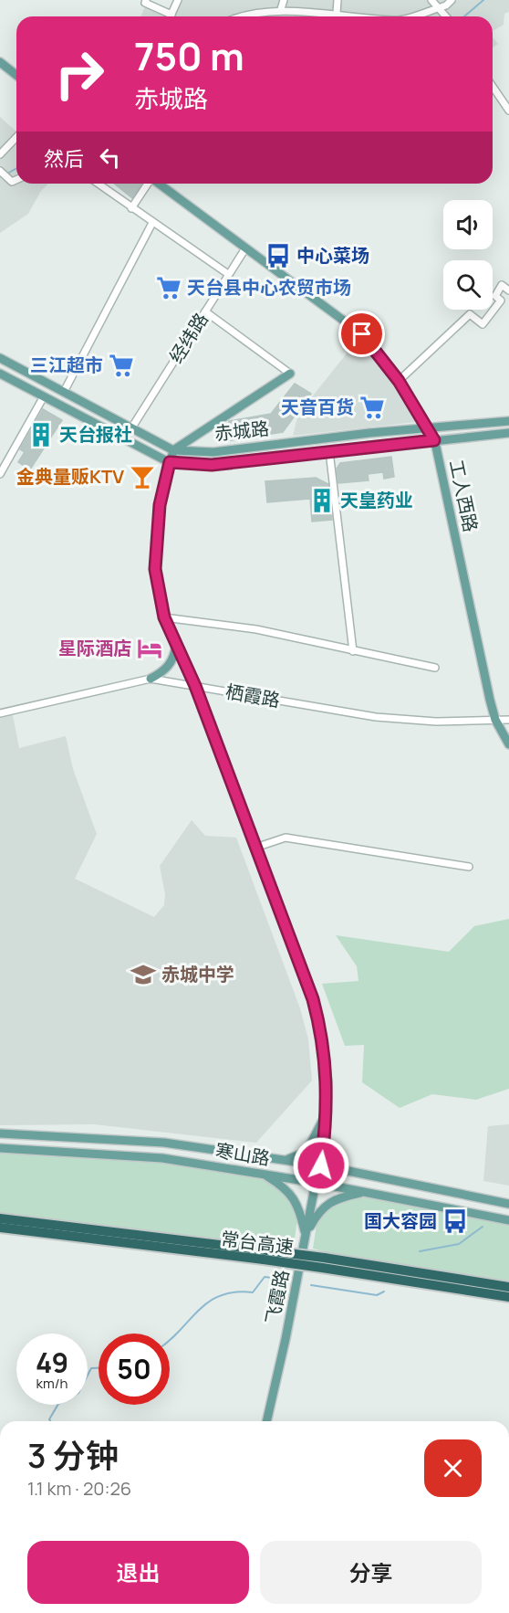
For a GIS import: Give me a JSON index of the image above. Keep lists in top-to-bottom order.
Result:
{
  "streets": {
    "highway": ["常台高速"],
    "main road": [
      "赤城路",
      "工人西路",
      "寒山路",
      "飞霞路"
    ],
    "street": ["经纬路", "栖霞路"]
  },
  "crossings": [
    ["经纬路", "赤城路"],
    ["经纬路", "工人西路"],
    ["赤城路", "工人西路"],
    ["赤城路", "飞霞路"],
    ["工人西路", "栖霞路"],
    ["栖霞路", "飞霞路"],
    ["寒山路", "飞霞路"]
  ],
  "places": {
    "bus stop": ["中心菜场", "国大容园"],
    "supermarket": ["天台县中心农贸市场", "三江超市", "天音百货"],
    "building": ["天台报社", "天皇药业"],
    "bar": ["金典量贩KTV"],
    "hotel": ["星际酒店"],
    "school or university": ["赤城中学"]
  },
  "page": {
    "turn": ["750 m", "赤城路"],
    "then": "然后",
    "speed": "49 km/h",
    "limit": "50",
    "heading": ["3 分钟", "1.1 km · 20:26"],
    "buttons": ["退出", "分享"]
  }
}
